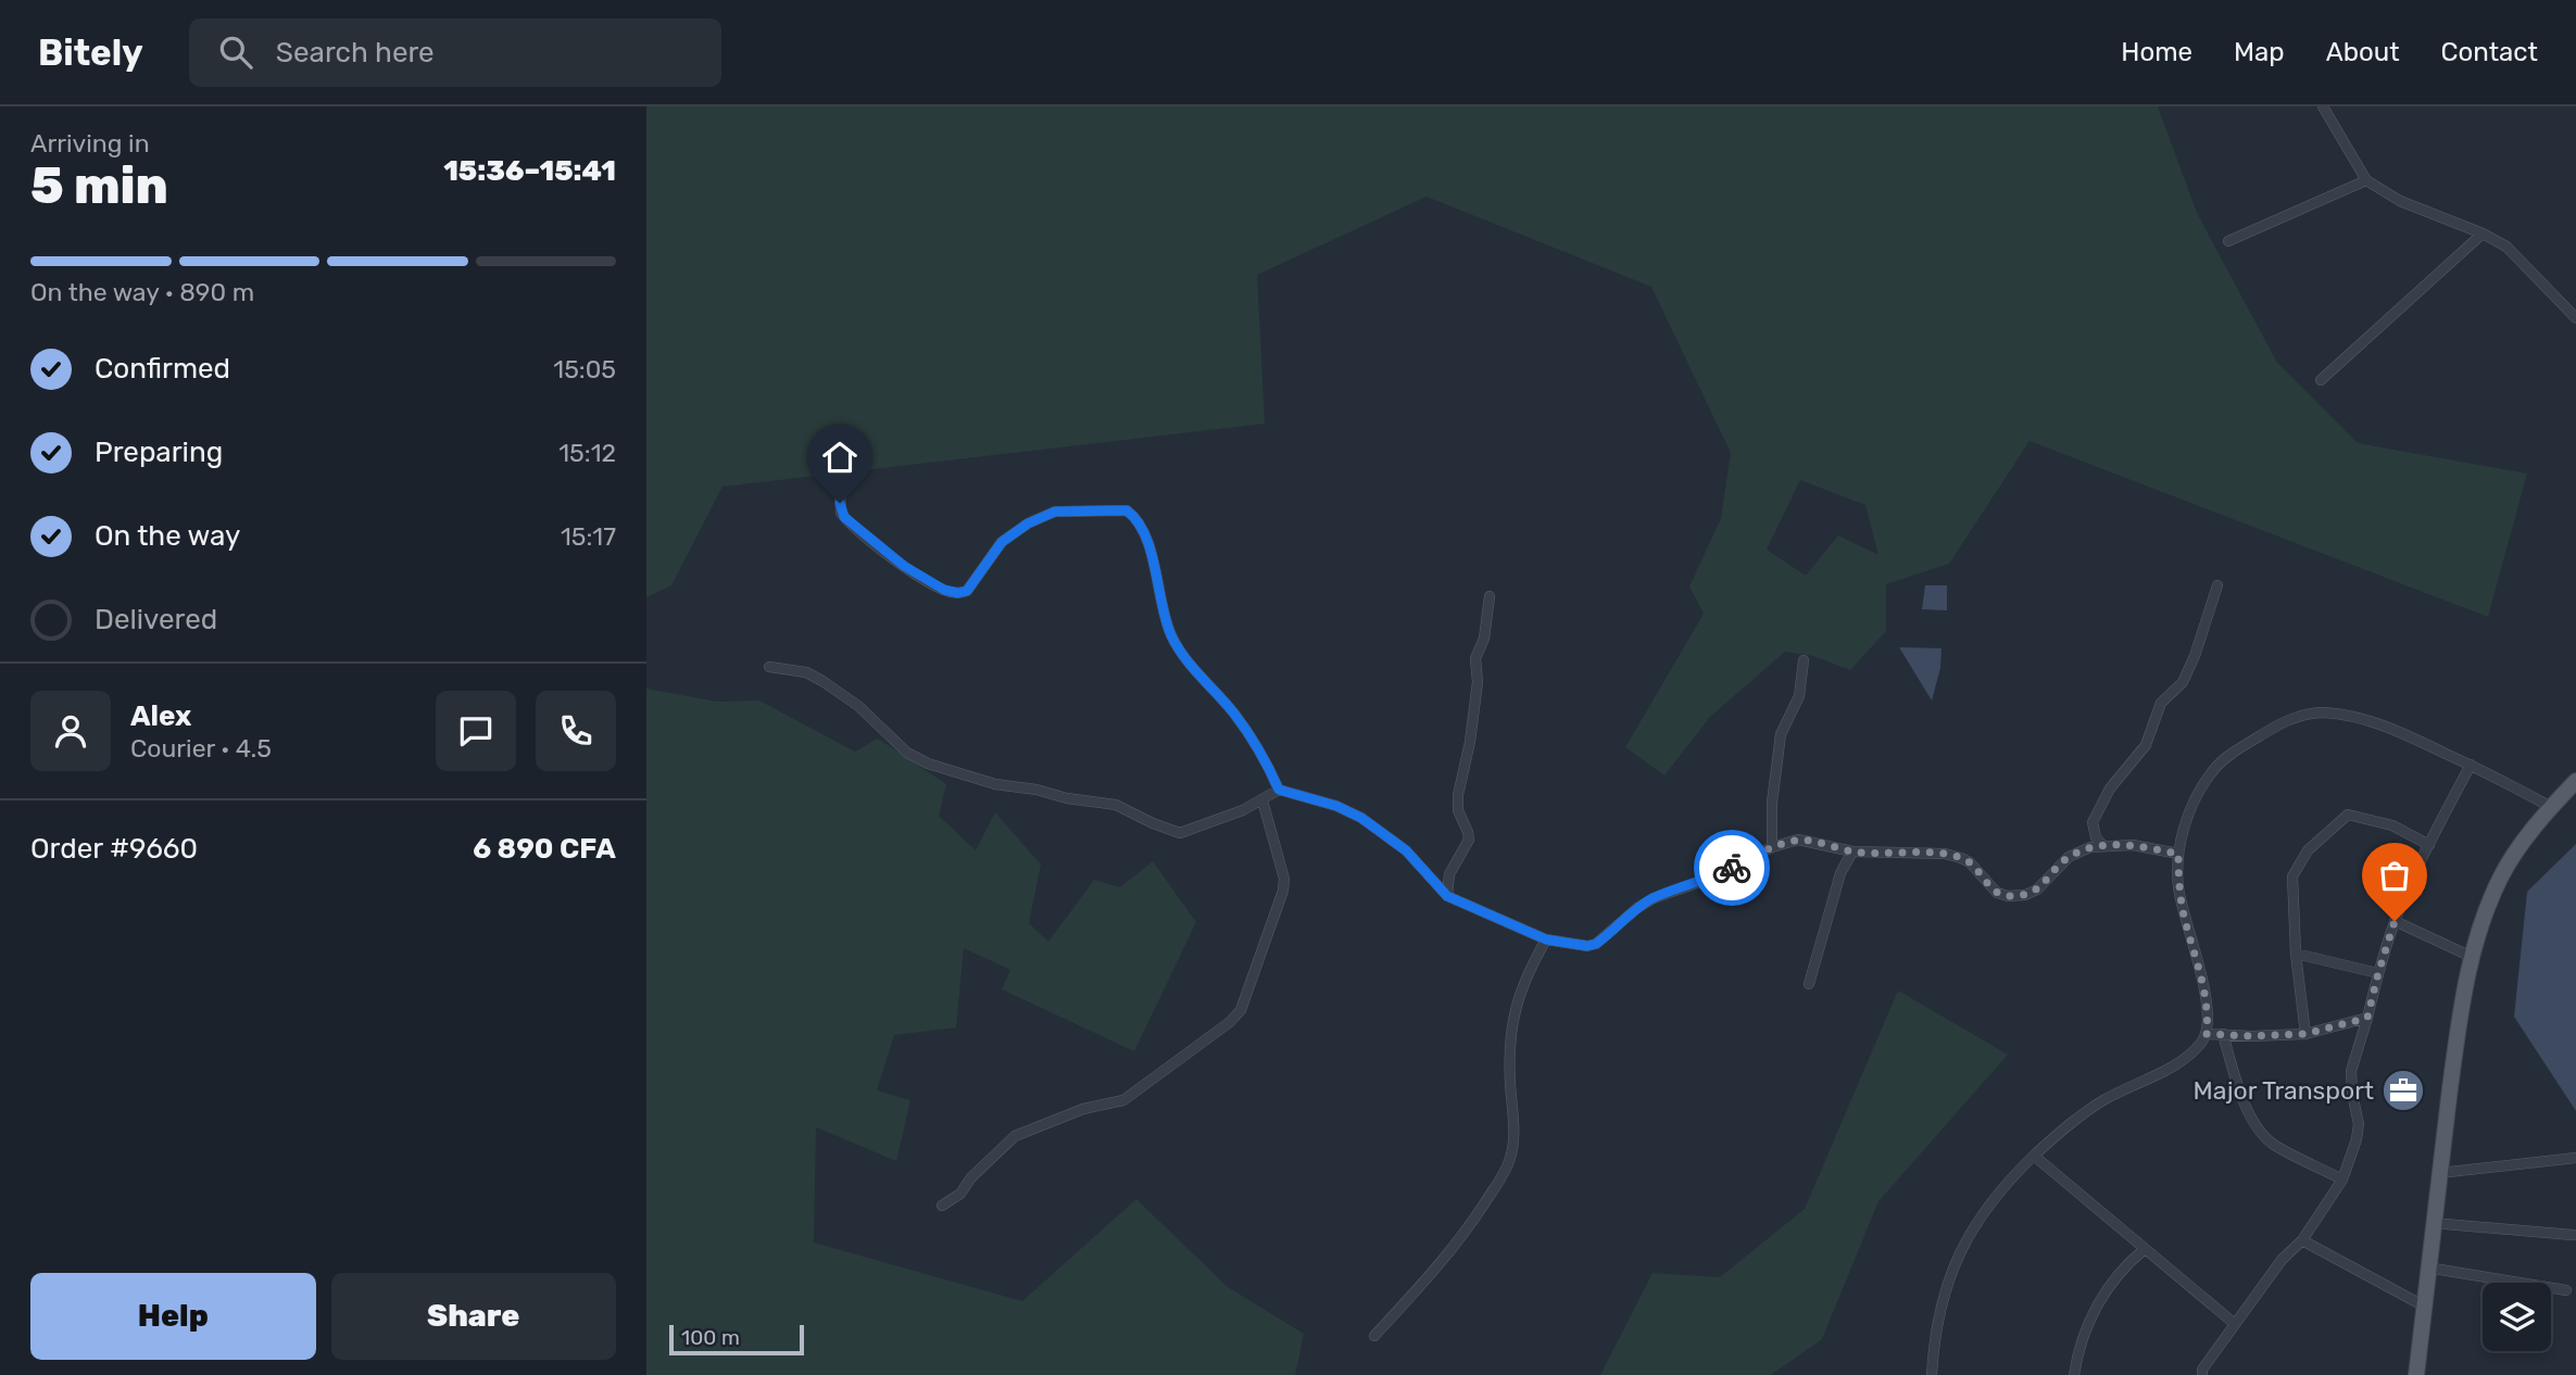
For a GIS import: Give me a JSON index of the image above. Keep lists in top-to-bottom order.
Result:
{
  "places": {
    "office": ["Major Transport"]
  },
  "scale_bar": "100 m",
  "page": {
    "header": "Bitely",
    "search": "Search here",
    "nav": [
      "Home",
      "Map",
      "About",
      "Contact"
    ],
    "heading": ["5 min", "Arriving in", "15:36–15:41"],
    "panel": [
      "Alex",
      "Courier · 4.5",
      "Order #9660",
      "6 890 CFA"
    ],
    "bar": "On the way · 890 m",
    "list": [
      ["Confirmed", "15:05"],
      ["Preparing", "15:12"],
      ["On the way", "15:17"],
      "Delivered"
    ],
    "buttons": ["Help", "Share"],
    "scale": "100 m"
  }
}
